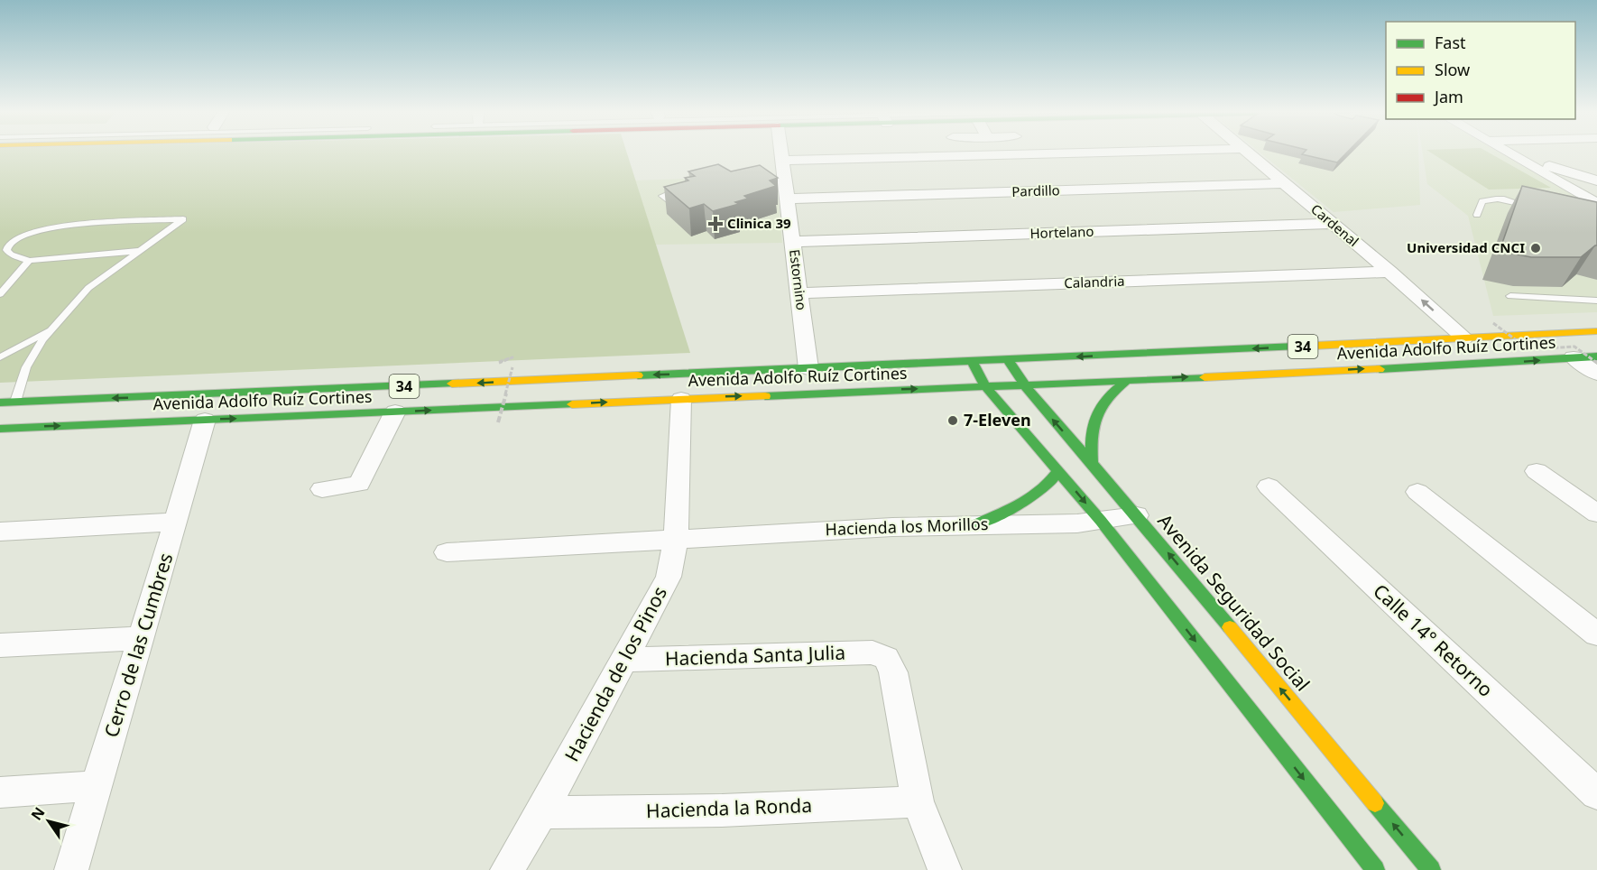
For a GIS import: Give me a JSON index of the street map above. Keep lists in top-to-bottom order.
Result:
{
  "streets": {
    "main road": ["34", "Avenida Adolfo Ruíz Cortines", "Avenida Seguridad Social"],
    "street": [
      "Pardillo",
      "Cardenal",
      "Hortelano",
      "Estornino",
      "Calandria",
      "Hacienda los Morillos",
      "Calle 14° Retorno",
      "Cerro de las Cumbres",
      "Hacienda Santa Julia",
      "Hacienda de los Pinos",
      "Hacienda la Ronda"
    ]
  },
  "crossings": [
    ["Pardillo", "Cardenal"],
    ["Pardillo", "Estornino"],
    ["Cardenal", "Hortelano"],
    ["Cardenal", "Calandria"],
    ["Cardenal", "Avenida Adolfo Ruíz Cortines"],
    ["Hortelano", "Estornino"],
    ["Estornino", "Calandria"],
    ["Estornino", "Avenida Adolfo Ruíz Cortines"],
    ["Avenida Adolfo Ruíz Cortines", "Avenida Seguridad Social"],
    ["Avenida Adolfo Ruíz Cortines", "Cerro de las Cumbres"],
    ["Avenida Adolfo Ruíz Cortines", "Hacienda de los Pinos"],
    ["Hacienda los Morillos", "Avenida Seguridad Social"],
    ["Hacienda los Morillos", "Hacienda de los Pinos"],
    ["Hacienda Santa Julia", "Hacienda de los Pinos"],
    ["Hacienda Santa Julia", "Hacienda la Ronda"],
    ["Hacienda de los Pinos", "Hacienda la Ronda"]
  ],
  "places": {
    "health": ["Clinica 39"],
    "other": ["Universidad CNCI", "7-Eleven"]
  },
  "legend": ["Fast", "Slow", "Jam"],
  "north": "top left"
}
